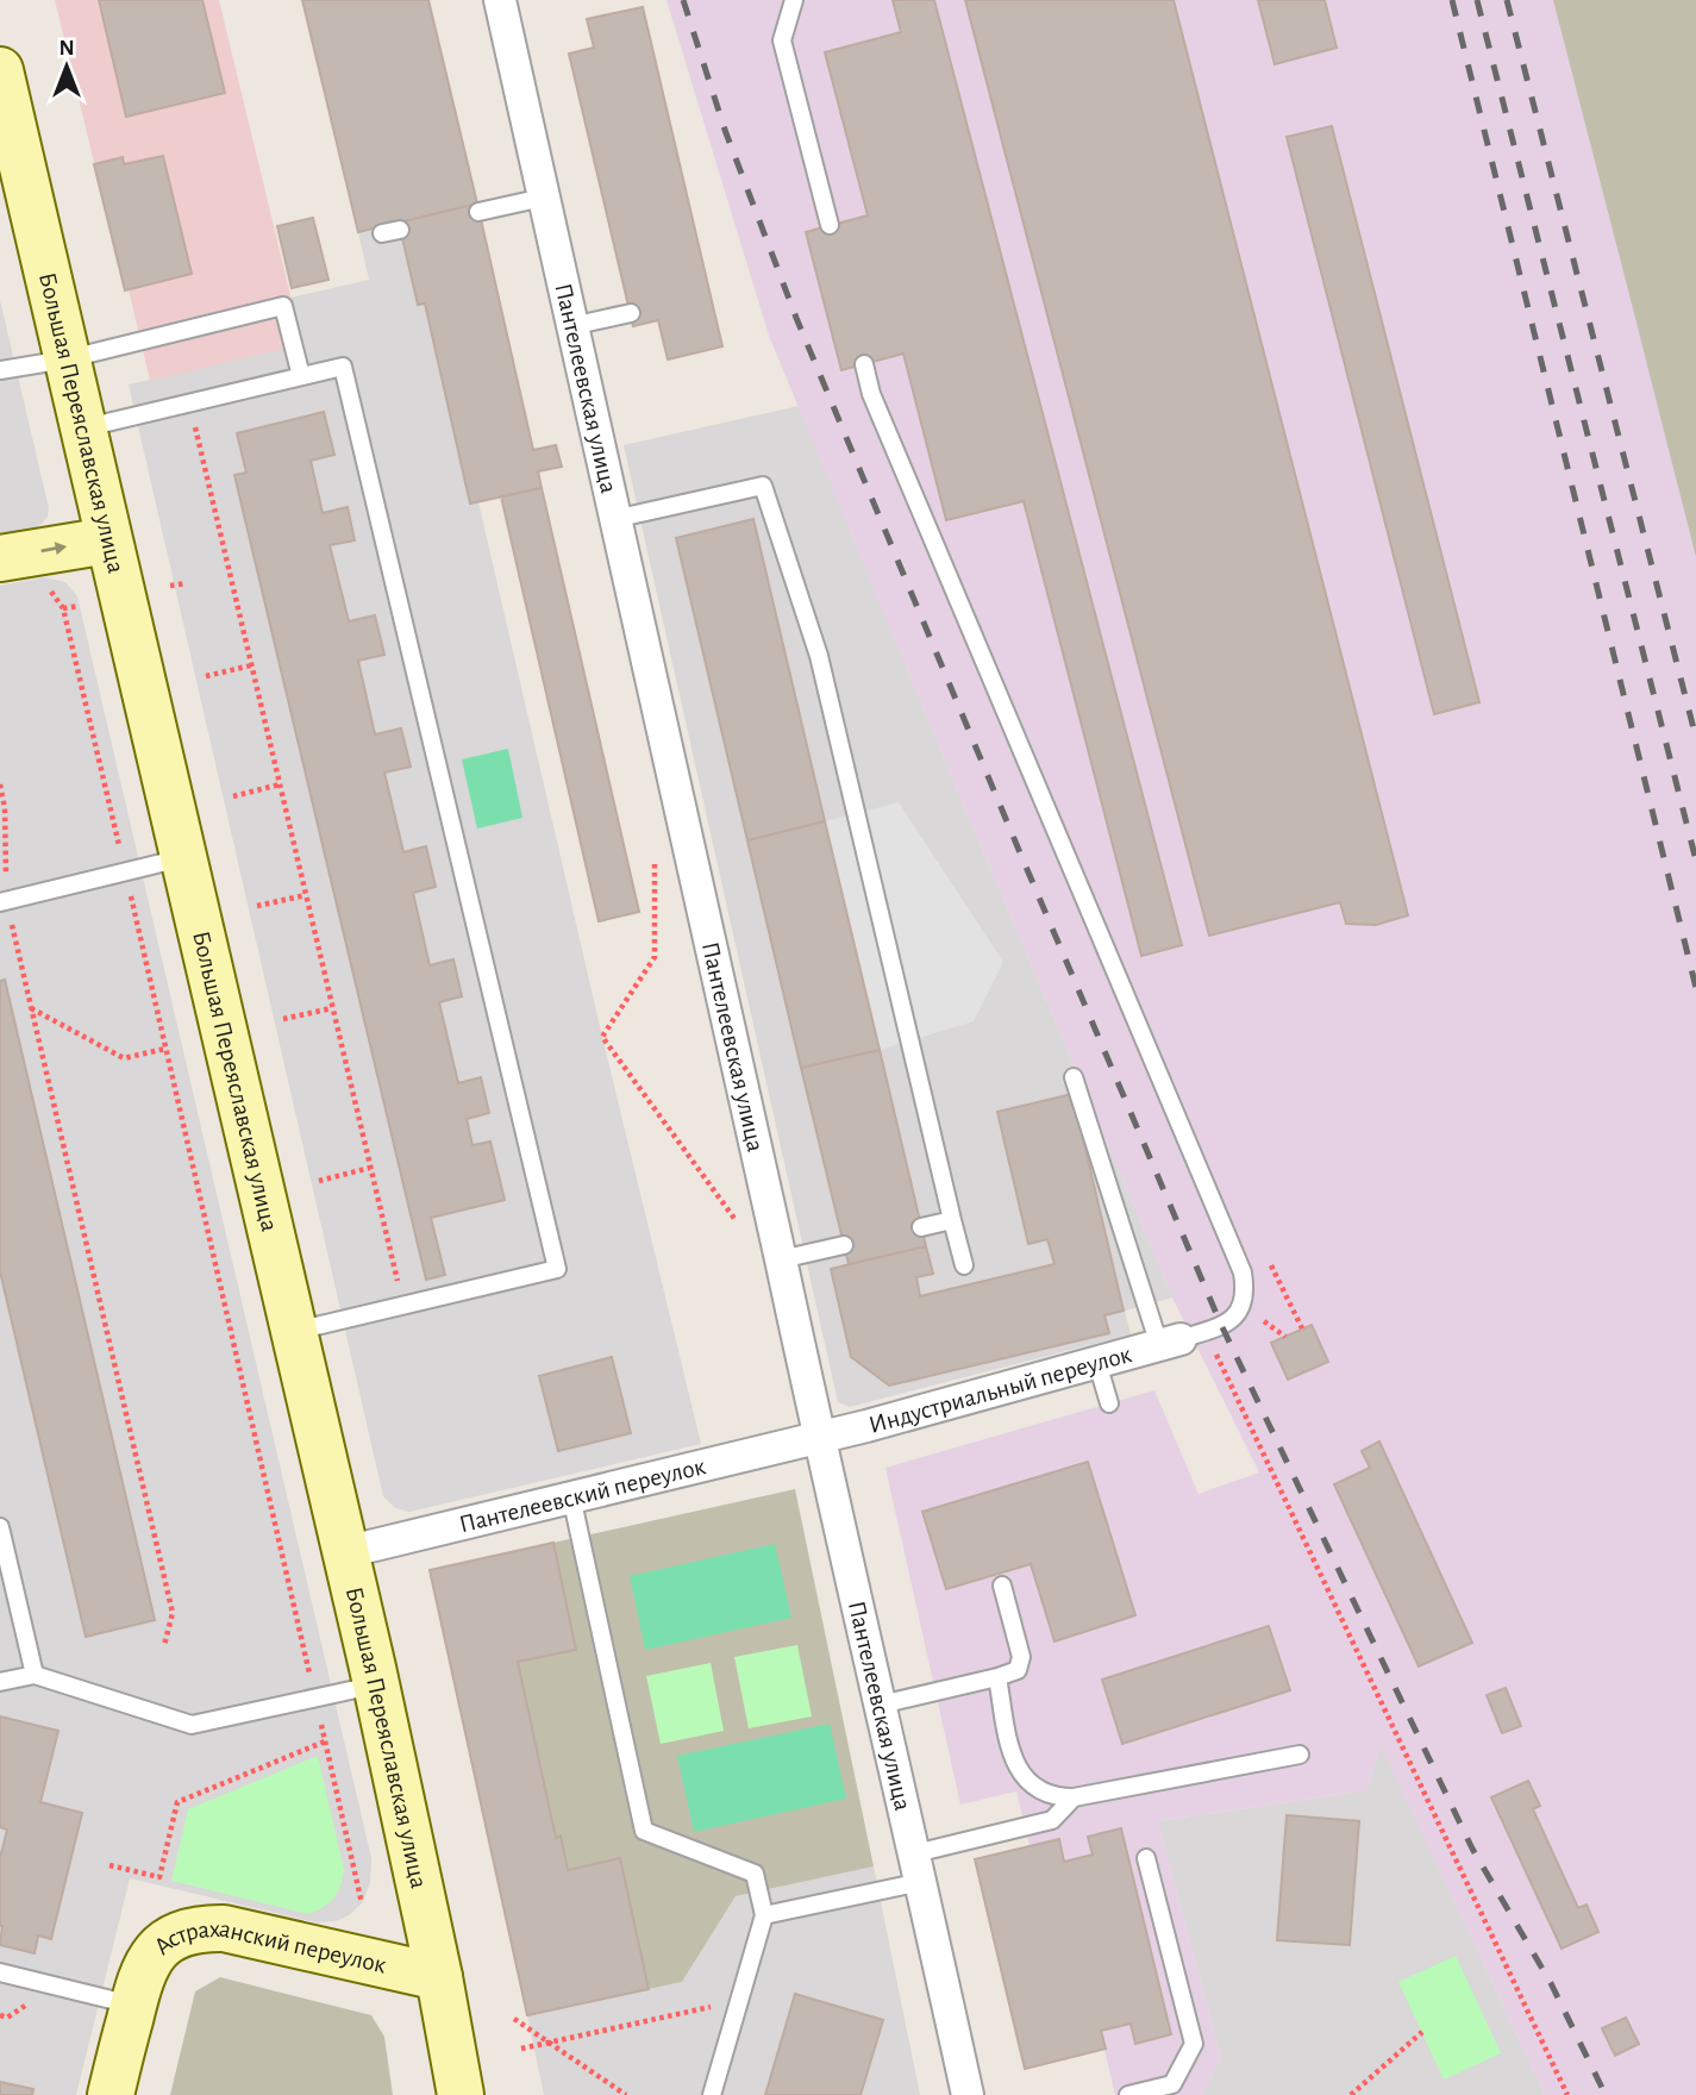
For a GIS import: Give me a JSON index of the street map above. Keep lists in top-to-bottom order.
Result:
{
  "streets": {
    "main road": ["Большая Переяславская улица", "Астраханский переулок"],
    "street": ["Пантелеевская улица", "Индустриальный переулок", "Пантелеевский переулок"]
  },
  "crossings": [
    ["Пантелеевская улица", "Индустриальный переулок"],
    ["Пантелеевская улица", "Пантелеевский переулок"],
    ["Большая Переяславская улица", "Пантелеевский переулок"],
    ["Большая Переяславская улица", "Астраханский переулок"],
    ["Индустриальный переулок", "Пантелеевский переулок"]
  ],
  "north": "top"
}
